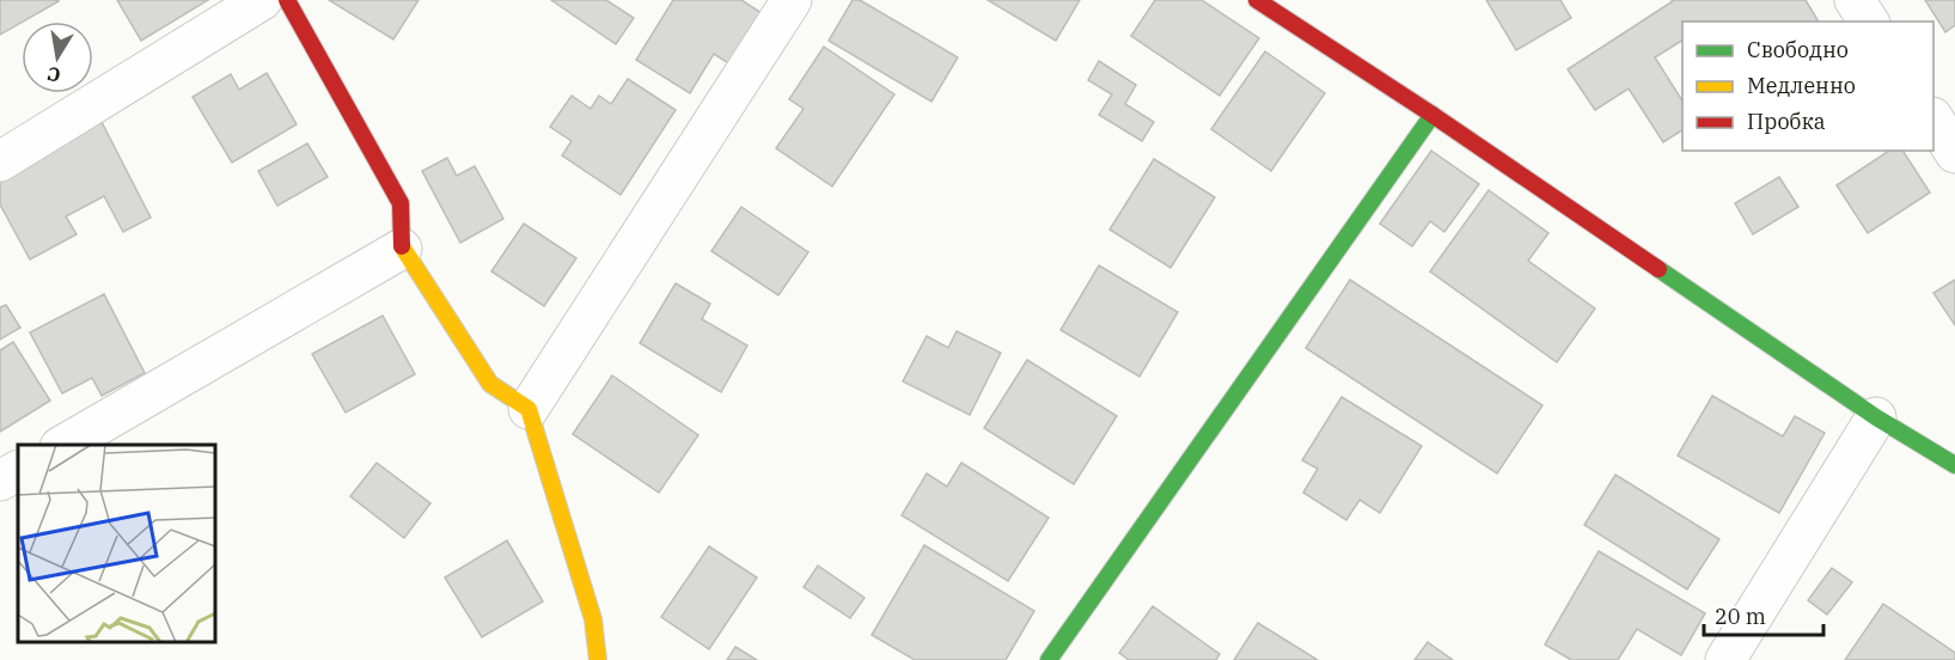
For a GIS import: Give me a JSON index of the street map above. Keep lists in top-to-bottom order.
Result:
{
  "legend": ["Свободно", "Медленно", "Пробка"],
  "scale_bar": "20 m",
  "north": "bottom"
}
